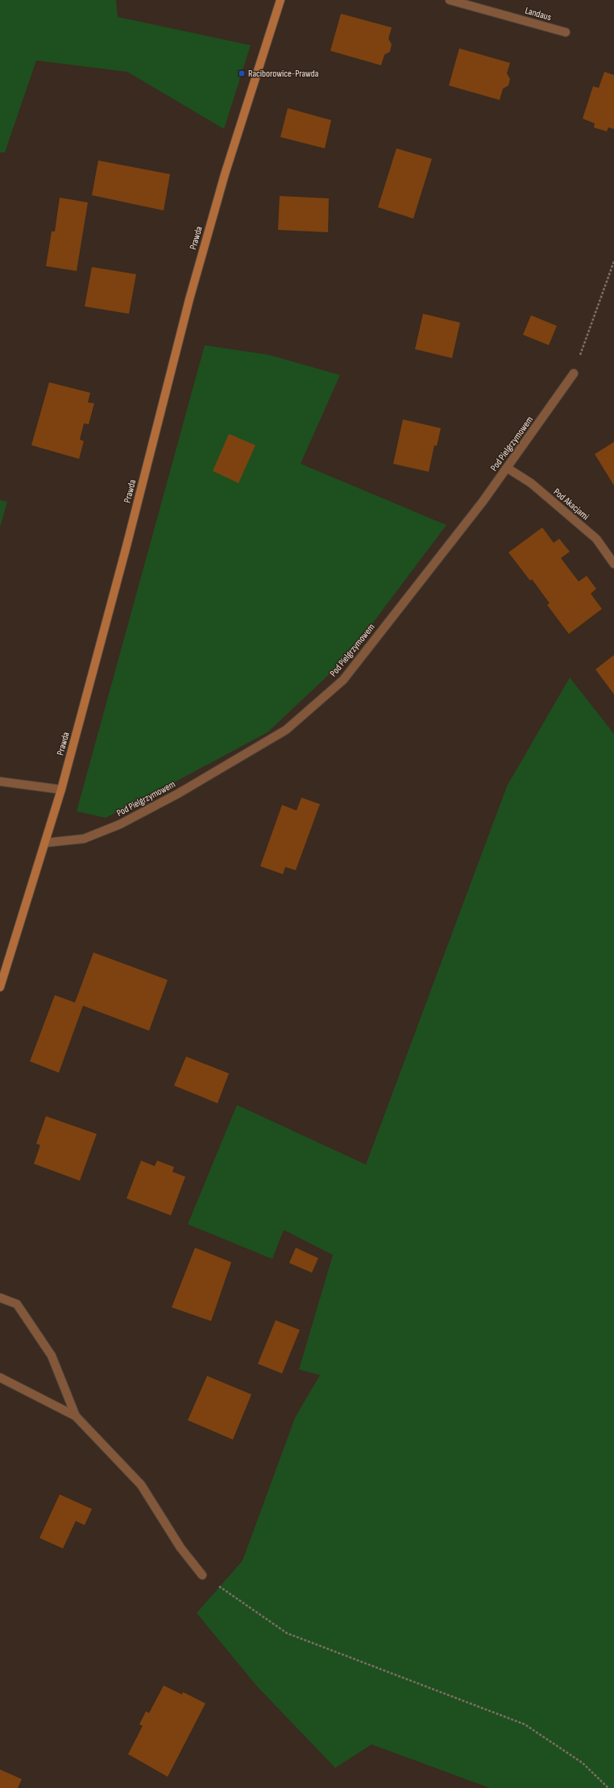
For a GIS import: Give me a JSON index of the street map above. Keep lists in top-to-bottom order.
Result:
{
  "streets": {
    "street": [
      "Landaus",
      "Prawda",
      "Pod Pielgrzymowem",
      "Pod Akacjami"
    ]
  },
  "crossings": [
    ["Prawda", "Pod Pielgrzymowem"],
    ["Pod Pielgrzymowem", "Pod Akacjami"]
  ],
  "places": {
    "transit": ["Raciborowice-Prawda"]
  }
}
